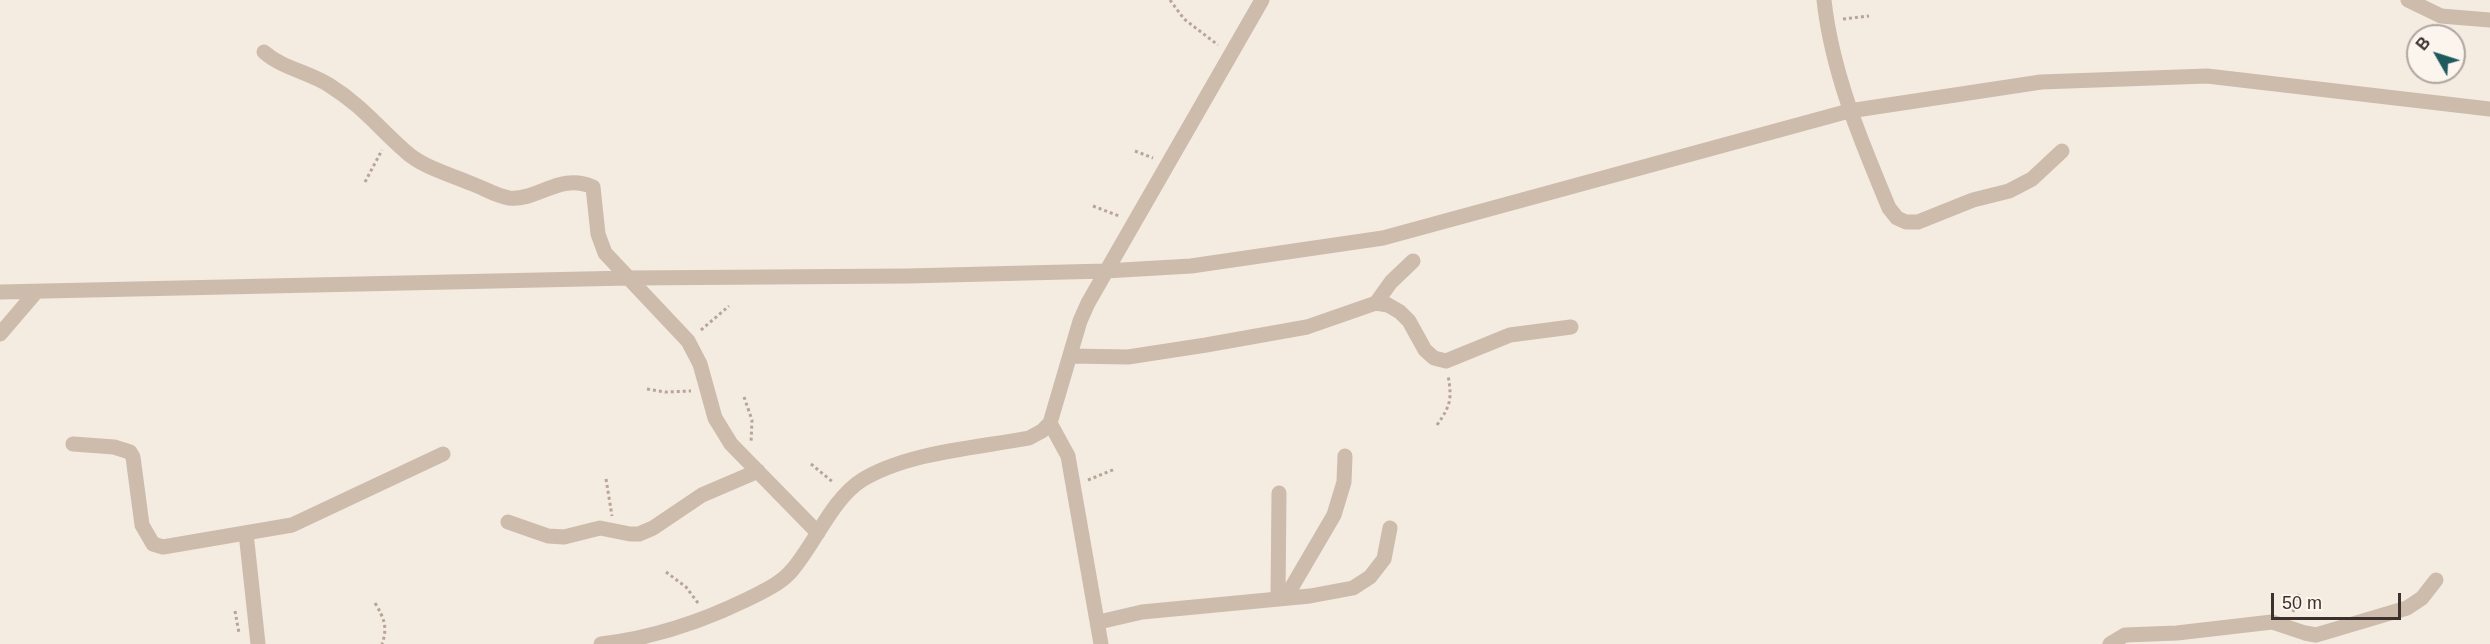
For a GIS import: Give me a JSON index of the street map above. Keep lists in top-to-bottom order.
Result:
{
  "scale_bar": "50 m",
  "north": "top left"
}
